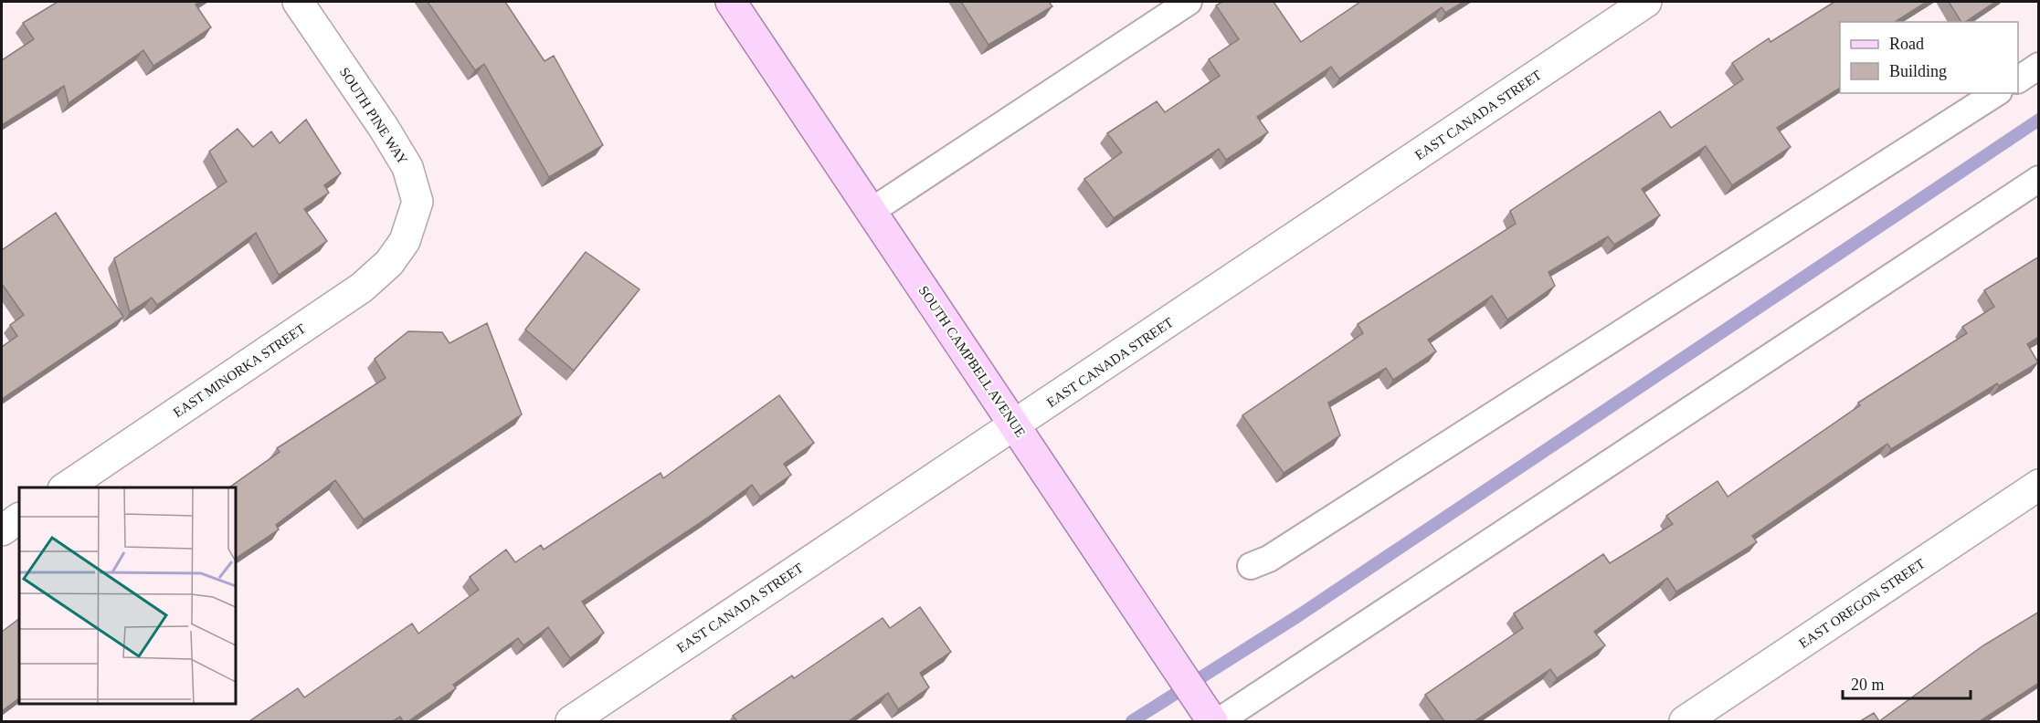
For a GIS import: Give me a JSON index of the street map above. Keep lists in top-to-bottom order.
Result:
{
  "streets": {
    "main road": ["SOUTH CAMPBELL AVENUE"],
    "street": [
      "EAST CANADA STREET",
      "SOUTH PINE WAY",
      "EAST MINORKA STREET",
      "EAST OREGON STREET"
    ]
  },
  "crossings": [
    ["EAST CANADA STREET", "SOUTH CAMPBELL AVENUE"],
    ["SOUTH PINE WAY", "EAST MINORKA STREET"]
  ],
  "legend": ["Road", "Building"],
  "scale_bar": "20 m"
}
